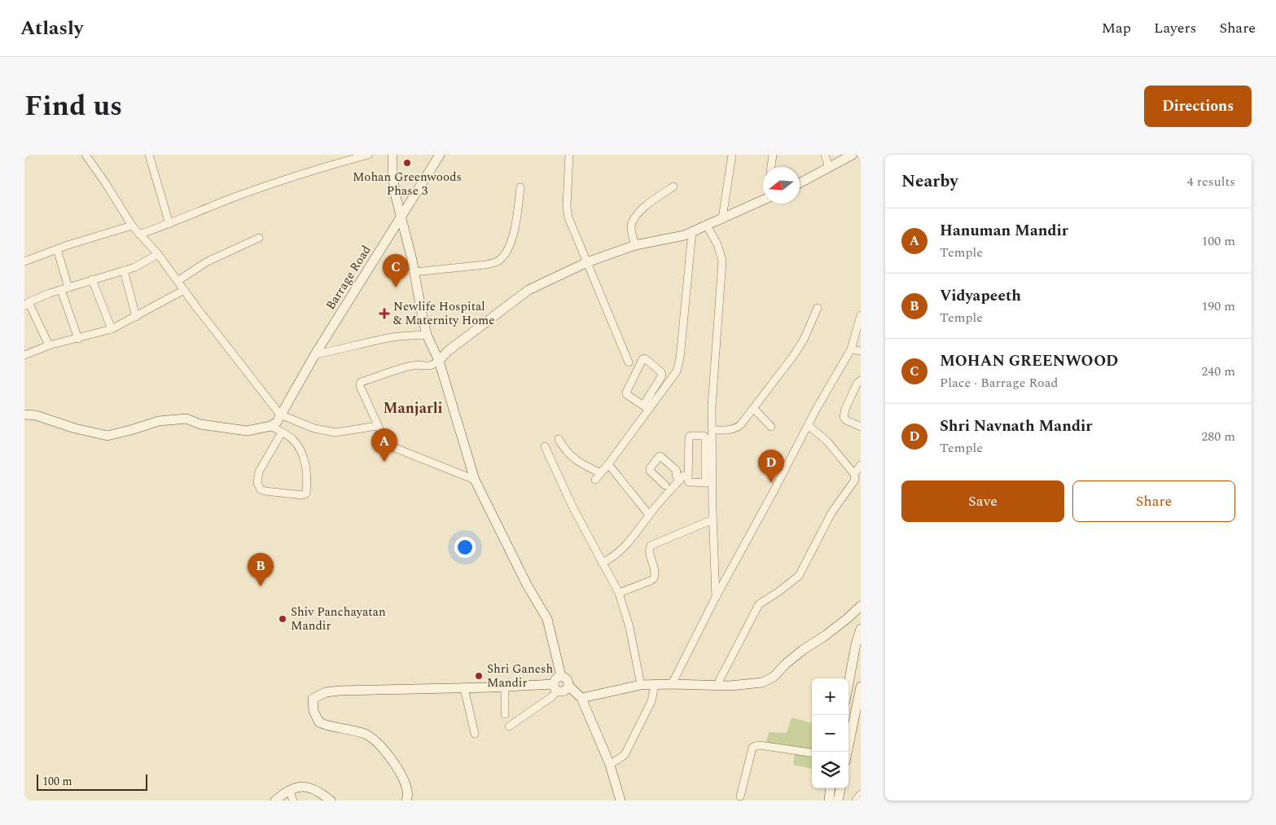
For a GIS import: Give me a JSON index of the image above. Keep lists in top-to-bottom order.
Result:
{
  "streets": {
    "street": ["Barrage Road"]
  },
  "districts": ["Manjarli"],
  "places": {
    "other": ["Mohan Greenwoods Phase 3", "Shiv Panchayatan Mandir", "Shri Ganesh Mandir"],
    "health": ["Newlife Hospital & Maternity Home"]
  },
  "scale_bar": "100 m",
  "north": "left",
  "page": {
    "header": "Atlasly",
    "nav": ["Map", "Layers", "Share"],
    "title": "Find us",
    "buttons": [
      "Directions",
      ["Save", "Share"]
    ],
    "heading": ["Nearby", "4 results"],
    "list": [
      {
        "mark": "A",
        "name": "Hanuman Mandir",
        "note": "Temple",
        "value": "100 m"
      },
      {
        "mark": "B",
        "name": "Vidyapeeth",
        "note": "Temple",
        "value": "190 m"
      },
      {
        "mark": "C",
        "name": "MOHAN GREENWOOD",
        "note": "Place · Barrage Road",
        "value": "240 m"
      },
      {
        "mark": "D",
        "name": "Shri Navnath Mandir",
        "note": "Temple",
        "value": "280 m"
      }
    ],
    "pins": [
      "C",
      "A",
      "D",
      "B"
    ],
    "map_buttons": ["+", "−"],
    "scale": "100 m"
  }
}
